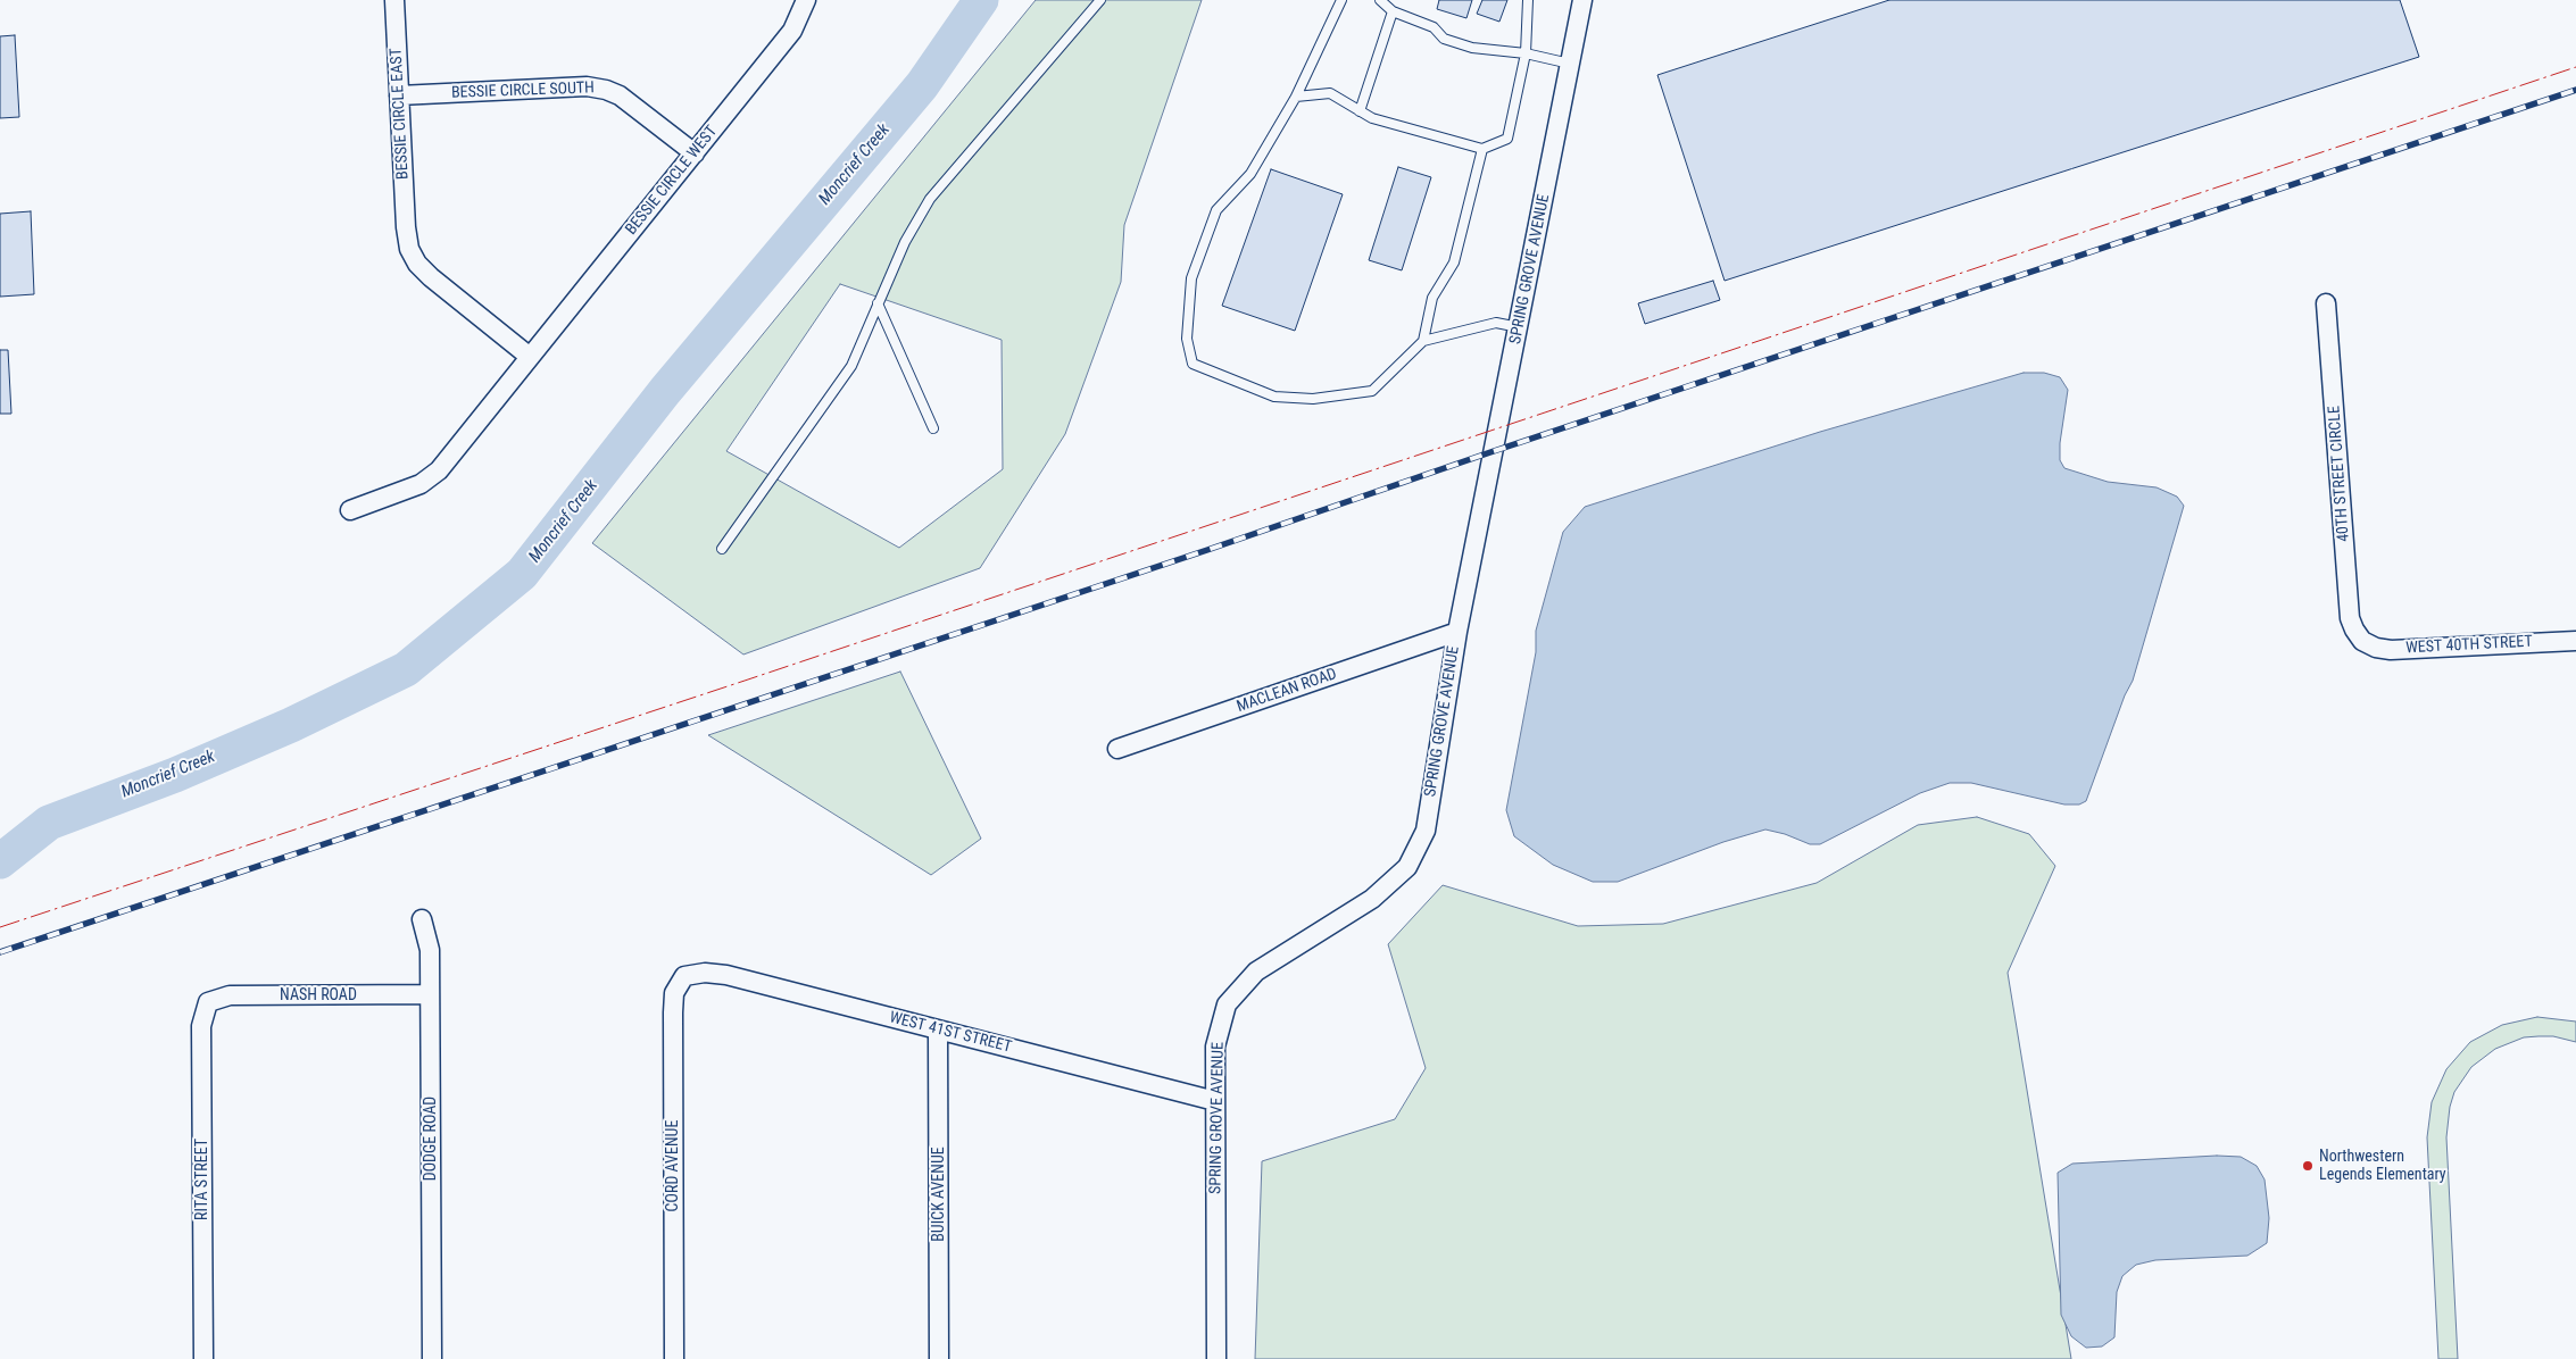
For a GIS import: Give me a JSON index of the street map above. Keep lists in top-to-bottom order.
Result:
{
  "streets": {
    "street": [
      "BESSIE CIRCLE SOUTH",
      "BESSIE CIRCLE EAST",
      "BESSIE CIRCLE WEST",
      "SPRING GROVE AVENUE",
      "40TH STREET CIRCLE",
      "WEST 40TH STREET",
      "MACLEAN ROAD",
      "NASH ROAD",
      "WEST 41ST STREET",
      "DODGE ROAD",
      "CORD AVENUE",
      "RITA STREET",
      "BUICK AVENUE"
    ]
  },
  "crossings": [
    ["BESSIE CIRCLE SOUTH", "BESSIE CIRCLE EAST"],
    ["BESSIE CIRCLE SOUTH", "BESSIE CIRCLE WEST"],
    ["BESSIE CIRCLE EAST", "BESSIE CIRCLE WEST"],
    ["SPRING GROVE AVENUE", "MACLEAN ROAD"],
    ["SPRING GROVE AVENUE", "WEST 41ST STREET"],
    ["40TH STREET CIRCLE", "WEST 40TH STREET"],
    ["NASH ROAD", "DODGE ROAD"],
    ["NASH ROAD", "RITA STREET"],
    ["WEST 41ST STREET", "CORD AVENUE"],
    ["WEST 41ST STREET", "BUICK AVENUE"]
  ],
  "water": ["Moncrief Creek"],
  "places": ["Northwestern Legends Elementary"]
}
